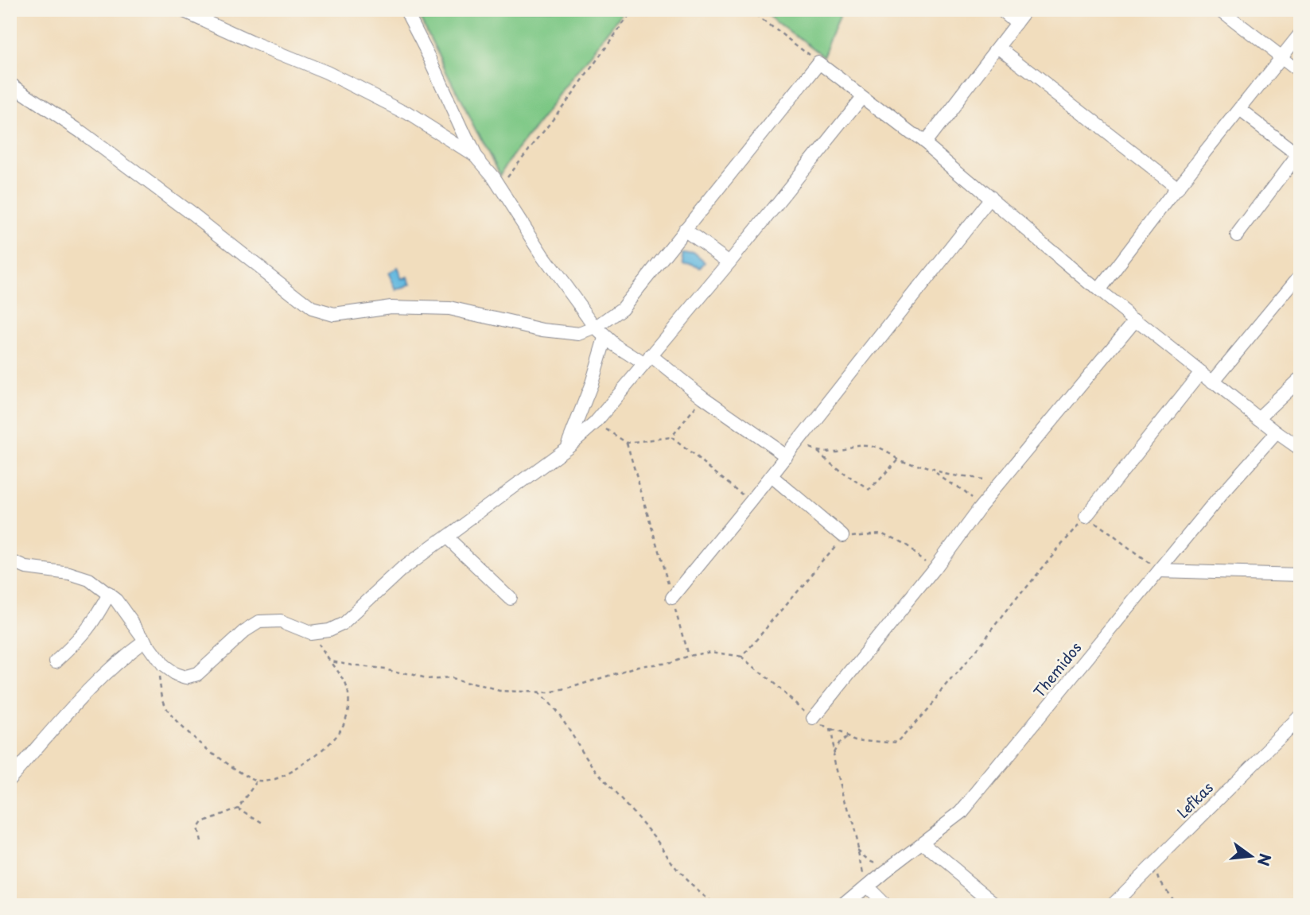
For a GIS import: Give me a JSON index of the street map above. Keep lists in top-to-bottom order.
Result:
{
  "streets": {
    "street": ["Themidos", "Lefkas"]
  },
  "north": "right"
}
